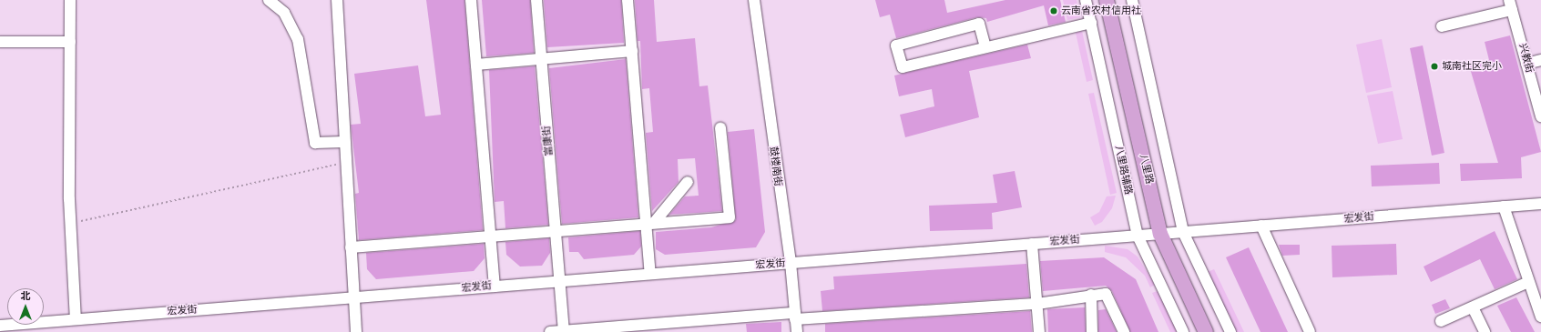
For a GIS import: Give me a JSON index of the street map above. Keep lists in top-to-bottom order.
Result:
{
  "streets": {
    "main road": ["八里路"],
    "street": [
      "兴教街",
      "富康街",
      "鼓楼南街",
      "八里路辅路",
      "宏发街"
    ]
  },
  "crossings": [
    ["富康街", "宏发街"],
    ["鼓楼南街", "宏发街"],
    ["八里路", "宏发街"],
    ["八里路辅路", "宏发街"]
  ],
  "places": ["云南省农村信用社", "城南社区完小"],
  "north": "top"
}
